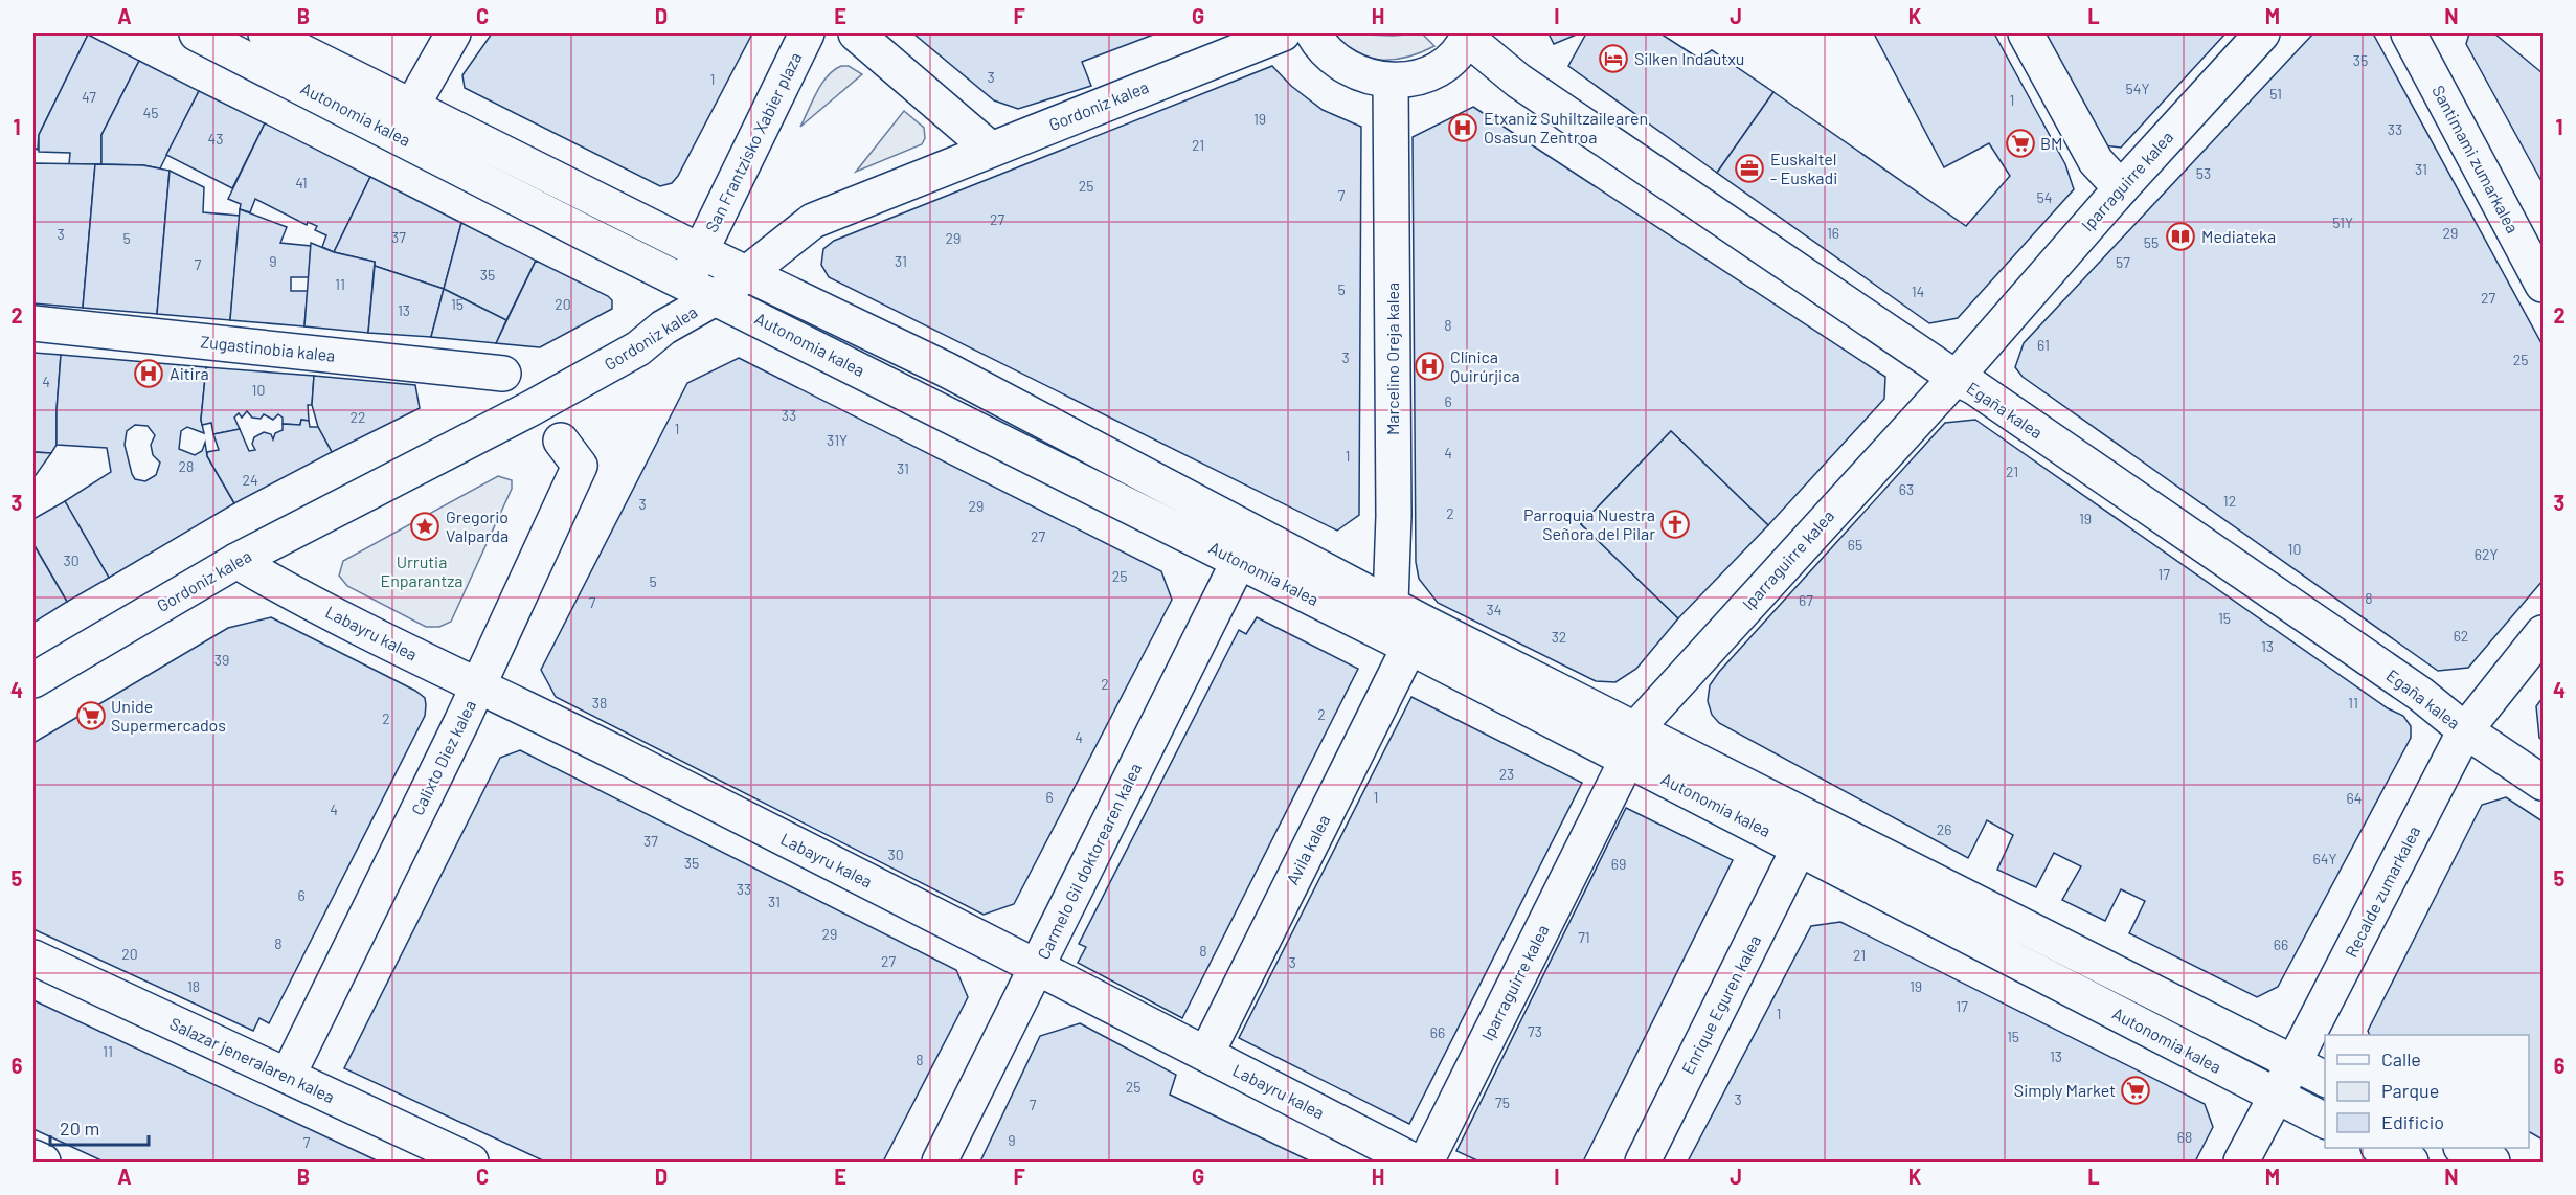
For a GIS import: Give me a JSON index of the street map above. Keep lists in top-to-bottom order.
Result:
{
  "streets": {
    "street": [
      "Gordoniz kalea",
      "Autonomia kalea",
      "San Frantzisko Xabier plaza",
      "Santimami zumarkalea",
      "Iparraguirre kalea",
      "Zugastinobia kalea",
      "Marcelino Oreja kalea",
      "Egaña kalea",
      "Labayru kalea",
      "Calixto Diez kalea",
      "Avila kalea",
      "Carmelo Gil doktorearen kalea",
      "Recalde zumarkalea",
      "Enrique Eguren kalea",
      "Salazar jeneralaren kalea"
    ]
  },
  "crossings": [
    ["Gordoniz kalea", "Autonomia kalea"],
    ["Gordoniz kalea", "San Frantzisko Xabier plaza"],
    ["Gordoniz kalea", "Labayru kalea"],
    ["Autonomia kalea", "San Frantzisko Xabier plaza"],
    ["Autonomia kalea", "Iparraguirre kalea"],
    ["Autonomia kalea", "Marcelino Oreja kalea"],
    ["Autonomia kalea", "Avila kalea"],
    ["Autonomia kalea", "Carmelo Gil doktorearen kalea"],
    ["Autonomia kalea", "Recalde zumarkalea"],
    ["Autonomia kalea", "Enrique Eguren kalea"],
    ["Iparraguirre kalea", "Egaña kalea"],
    ["Marcelino Oreja kalea", "Avila kalea"],
    ["Egaña kalea", "Recalde zumarkalea"],
    ["Labayru kalea", "Calixto Diez kalea"],
    ["Labayru kalea", "Avila kalea"],
    ["Labayru kalea", "Carmelo Gil doktorearen kalea"],
    ["Calixto Diez kalea", "Salazar jeneralaren kalea"]
  ],
  "parks": ["Urrutia Enparantza"],
  "places": {
    "hotel": ["Silken Indautxu"],
    "hospital": ["Etxaniz Suhiltzailearen Osasun Zentroa", "Clínica Quirúrjica", "Aitira"],
    "supermarket": ["BM", "Unide Supermercados", "Simply Market"],
    "office": ["Euskaltel - Euskadi"],
    "library": ["Mediateka"],
    "church": ["Parroquia Nuestra Señora del Pilar"],
    "place": ["Gregorio Valparda"]
  },
  "house_numbers": [
    "35",
    "3",
    "1",
    "54Y",
    "51",
    "47",
    "1",
    "45",
    "19",
    "33",
    "43",
    "21",
    "31",
    "53",
    "41",
    "25",
    "7",
    "54",
    "27",
    "51Y",
    "16",
    "29",
    "3",
    "37",
    "5",
    "29",
    "55",
    "9",
    "31",
    "57",
    "7",
    "35",
    "11",
    "5",
    "14",
    "27",
    "15",
    "20",
    "13",
    "8",
    "61",
    "3",
    "25",
    "4",
    "10",
    "6",
    "33",
    "22",
    "1",
    "31Y",
    "4",
    "1",
    "28",
    "31",
    "21",
    "24",
    "63",
    "12",
    "3",
    "29",
    "2",
    "19",
    "27",
    "65",
    "10",
    "62Y",
    "30",
    "17",
    "25",
    "5",
    "8",
    "67",
    "7",
    "34",
    "15",
    "62",
    "32",
    "13",
    "39",
    "2",
    "38",
    "11",
    "2",
    "2",
    "4",
    "23",
    "6",
    "1",
    "64",
    "4",
    "26",
    "37",
    "30",
    "64Y",
    "35",
    "69",
    "33",
    "6",
    "31",
    "29",
    "71",
    "8",
    "66",
    "8",
    "20",
    "21",
    "27",
    "3",
    "18",
    "19",
    "17",
    "1",
    "73",
    "66",
    "15",
    "11",
    "13",
    "8",
    "25",
    "3",
    "75",
    "7",
    "68",
    "9",
    "7"
  ],
  "legend": ["Calle", "Parque", "Edificio"],
  "scale_bar": "20 m",
  "grid": {
    "columns": [
      "A",
      "B",
      "C",
      "D",
      "E",
      "F",
      "G",
      "H",
      "I",
      "J",
      "K",
      "L",
      "M",
      "N"
    ],
    "rows": [
      "1",
      "2",
      "3",
      "4",
      "5",
      "6"
    ]
  }
}
